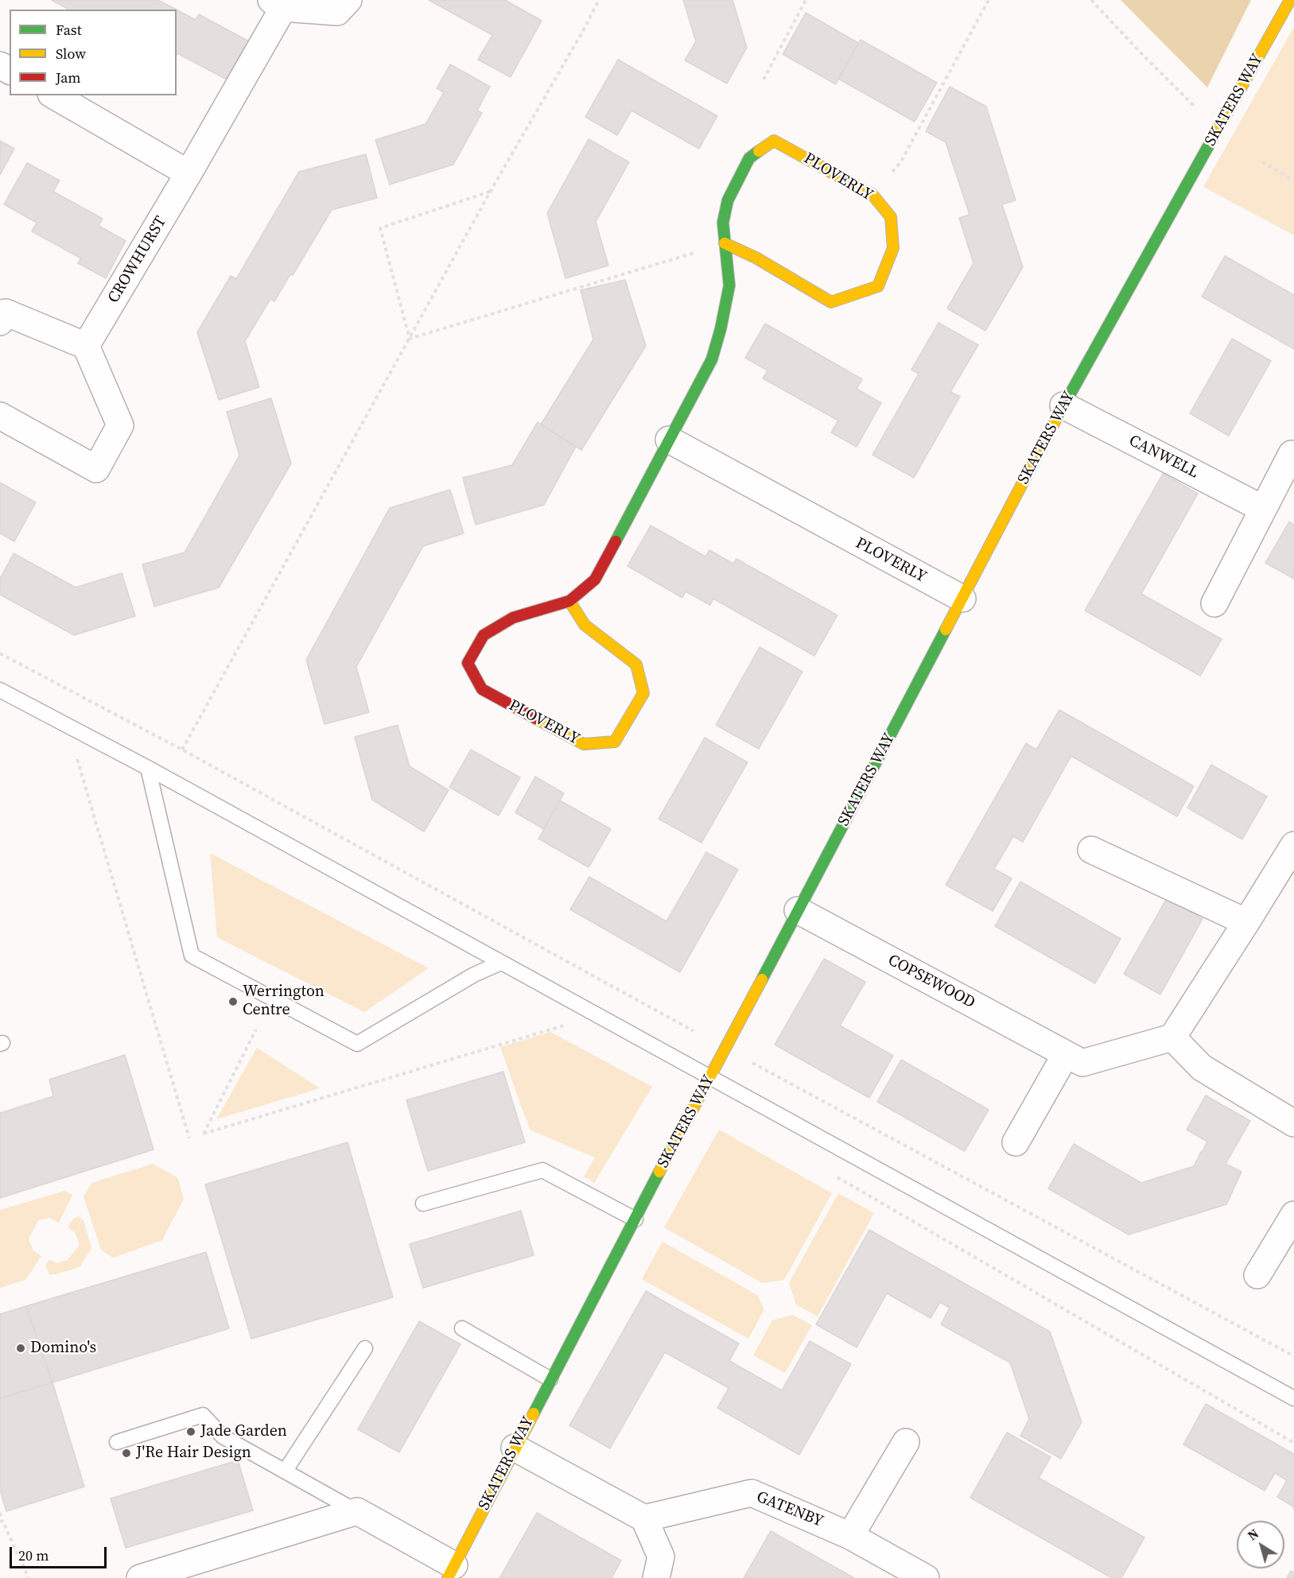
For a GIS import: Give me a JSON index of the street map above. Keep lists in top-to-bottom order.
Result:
{
  "streets": {
    "street": [
      "SKATERS WAY",
      "PLOVERLY",
      "CROWHURST",
      "CANWELL",
      "COPSEWOOD",
      "GATENBY"
    ]
  },
  "crossings": [
    ["SKATERS WAY", "PLOVERLY"],
    ["SKATERS WAY", "CANWELL"],
    ["SKATERS WAY", "COPSEWOOD"]
  ],
  "places": [
    "Werrington Centre",
    "Domino's",
    "Jade Garden",
    "J'Re Hair Design"
  ],
  "legend": ["Fast", "Slow", "Jam"],
  "scale_bar": "20 m",
  "north": "top left"
}
